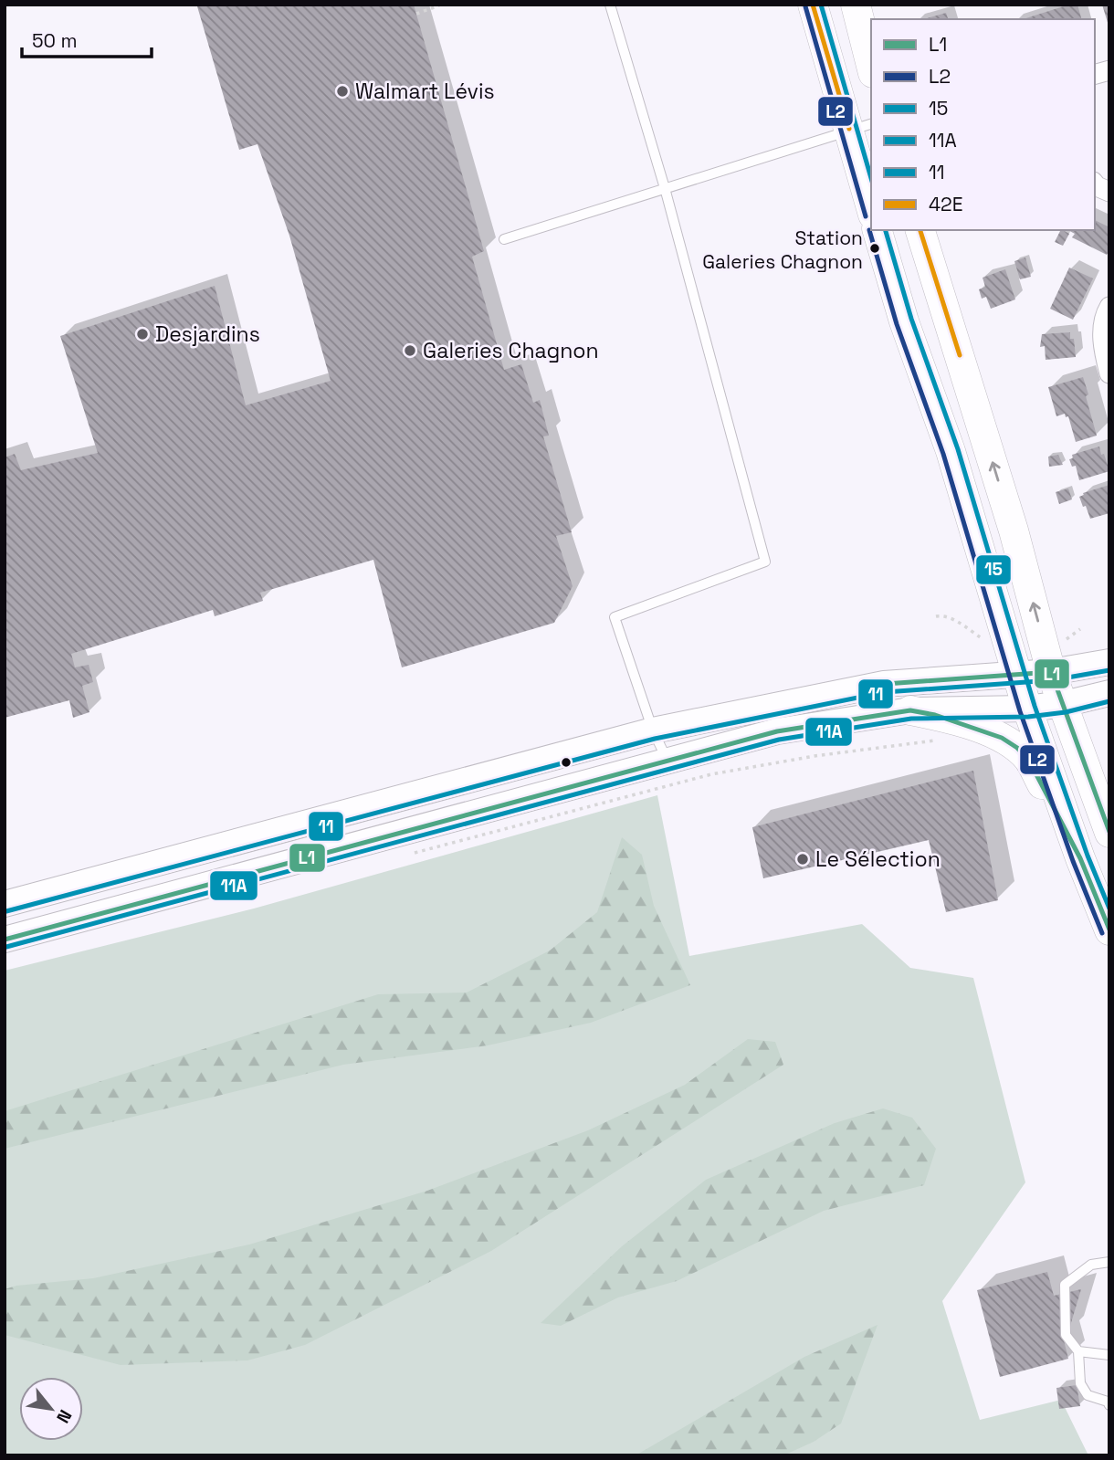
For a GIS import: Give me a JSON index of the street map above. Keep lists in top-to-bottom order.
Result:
{
  "places": [
    "Walmart Lévis",
    "Station Galeries Chagnon",
    "Desjardins",
    "Galeries Chagnon",
    "Le Sélection"
  ],
  "lines": [
    "transit line 15",
    "transit line 42E",
    "transit line L2",
    "transit line 11",
    "transit line L1",
    "transit line 11A"
  ],
  "legend": [
    "L1",
    "L2",
    "15",
    "11A",
    "11",
    "42E"
  ],
  "scale_bar": "50 m",
  "north": "bottom right"
}
